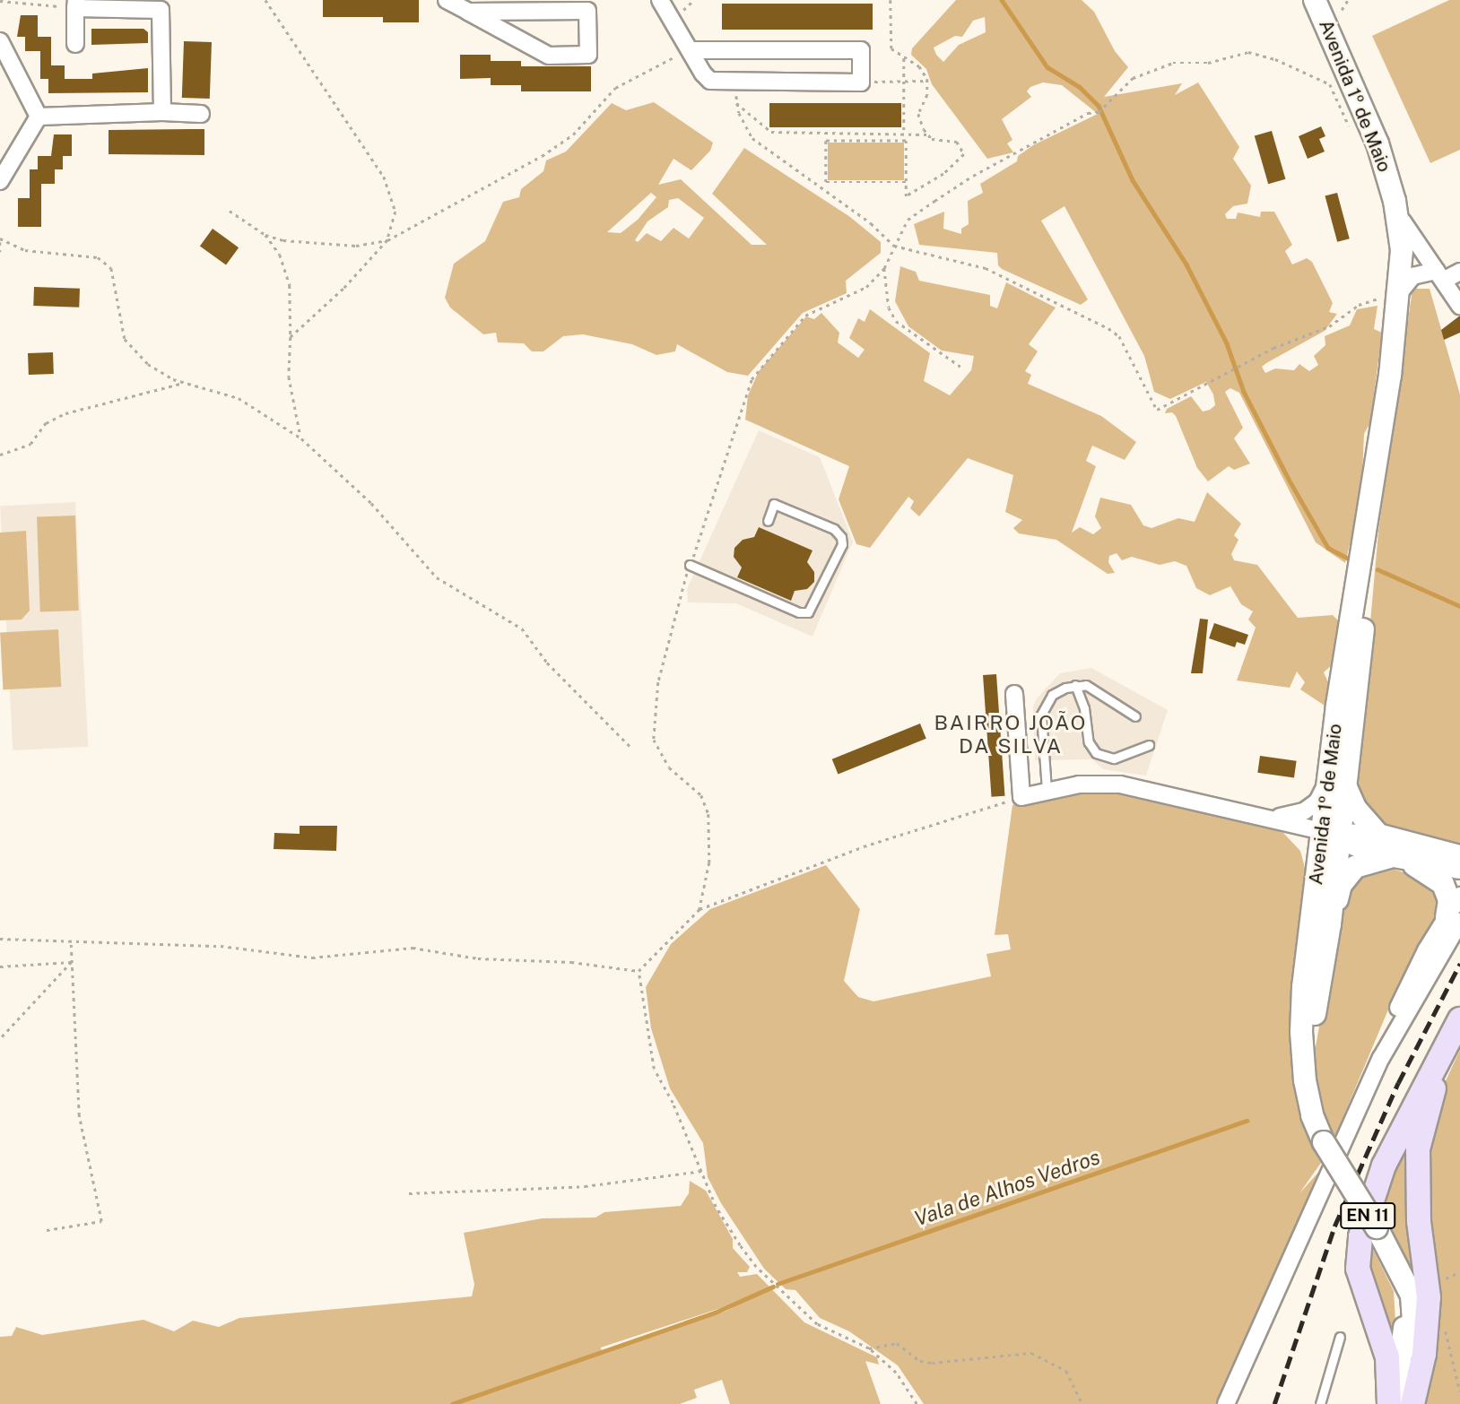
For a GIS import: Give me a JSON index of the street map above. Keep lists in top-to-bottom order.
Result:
{
  "streets": {
    "main road": ["Avenida 1º de Maio", "EN 11"]
  },
  "crossings": [
    ["Avenida 1º de Maio", "EN 11"]
  ],
  "districts": ["BAIRRO JOÃO DA SILVA"],
  "water": ["Vala de Alhos Vedros"]
}
